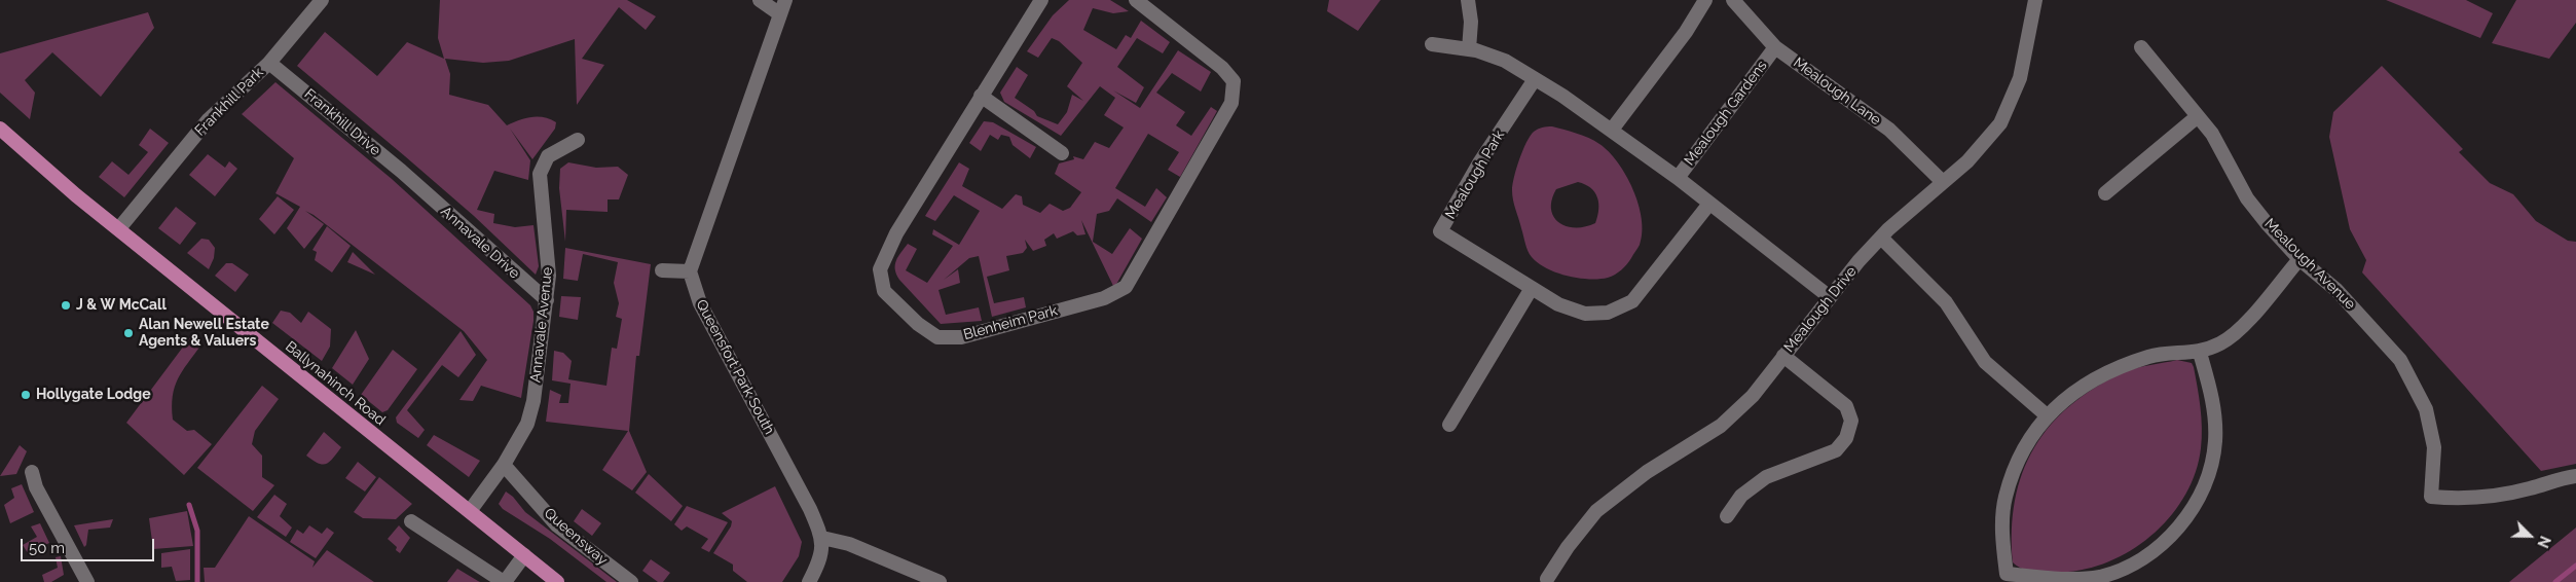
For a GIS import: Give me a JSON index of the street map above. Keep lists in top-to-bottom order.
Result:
{
  "streets": {
    "highway": ["Ballynahinch Road"],
    "street": [
      "Mealough Lane",
      "Frankhill Park",
      "Mealough Gardens",
      "Frankhill Drive",
      "Mealough Park",
      "Annavale Drive",
      "Mealough Avenue",
      "Mealough Drive",
      "Blenheim Park",
      "Annavale Avenue",
      "Queensfort Park South",
      "Queensway"
    ]
  },
  "crossings": [
    ["Mealough Lane", "Mealough Gardens"],
    ["Mealough Lane", "Mealough Drive"],
    ["Frankhill Park", "Frankhill Drive"],
    ["Frankhill Park", "Ballynahinch Road"],
    ["Frankhill Drive", "Annavale Drive"],
    ["Annavale Drive", "Annavale Avenue"],
    ["Annavale Avenue", "Ballynahinch Road"],
    ["Annavale Avenue", "Queensway"]
  ],
  "places": ["J & W McCall", "Alan Newell Estate Agents & Valuers", "Hollygate Lodge"],
  "scale_bar": "50 m",
  "north": "bottom right"
}
